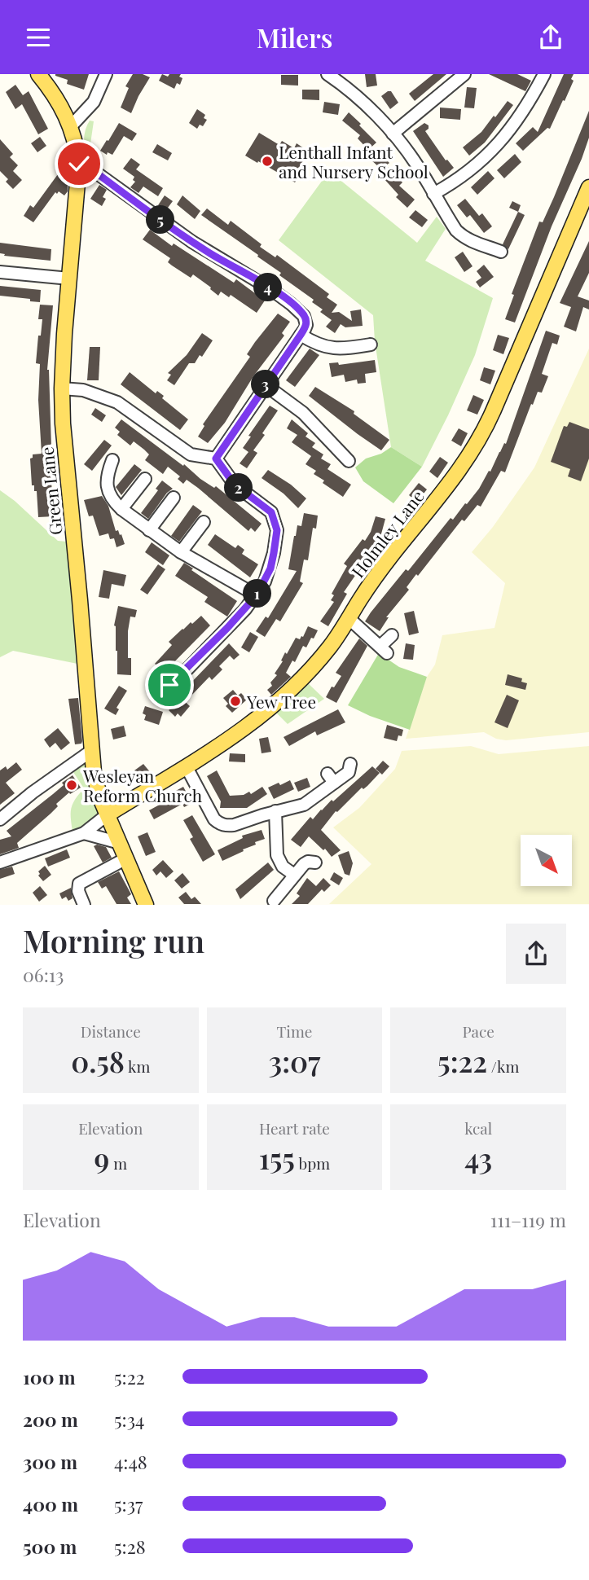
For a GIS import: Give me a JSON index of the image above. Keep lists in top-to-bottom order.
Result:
{
  "streets": {
    "main road": ["Green Lane", "Holmley Lane"]
  },
  "crossings": [
    ["Green Lane", "Holmley Lane"]
  ],
  "places": ["Lenthall Infant and Nursery School", "Yew Tree", "Wesleyan Reform Church"],
  "north": "bottom right",
  "page": {
    "header": "Milers",
    "pins": [
      "5",
      "4",
      "3",
      "2",
      "1"
    ],
    "heading": ["Morning run", "06:13"],
    "stats": [
      ["Distance", "0.58 km"],
      ["Time", "3:07"],
      ["Pace", "5:22 /km"],
      ["Elevation", "9 m"],
      ["Heart rate", "155 bpm"],
      ["kcal", "43"]
    ],
    "chart": ["Elevation", "111–119 m"],
    "list": [
      {
        "name": "100 m",
        "note": "5:22"
      },
      {
        "name": "200 m",
        "note": "5:34"
      },
      {
        "name": "300 m",
        "note": "4:48"
      },
      {
        "name": "400 m",
        "note": "5:37"
      },
      {
        "name": "500 m",
        "note": "5:28"
      }
    ]
  }
}
